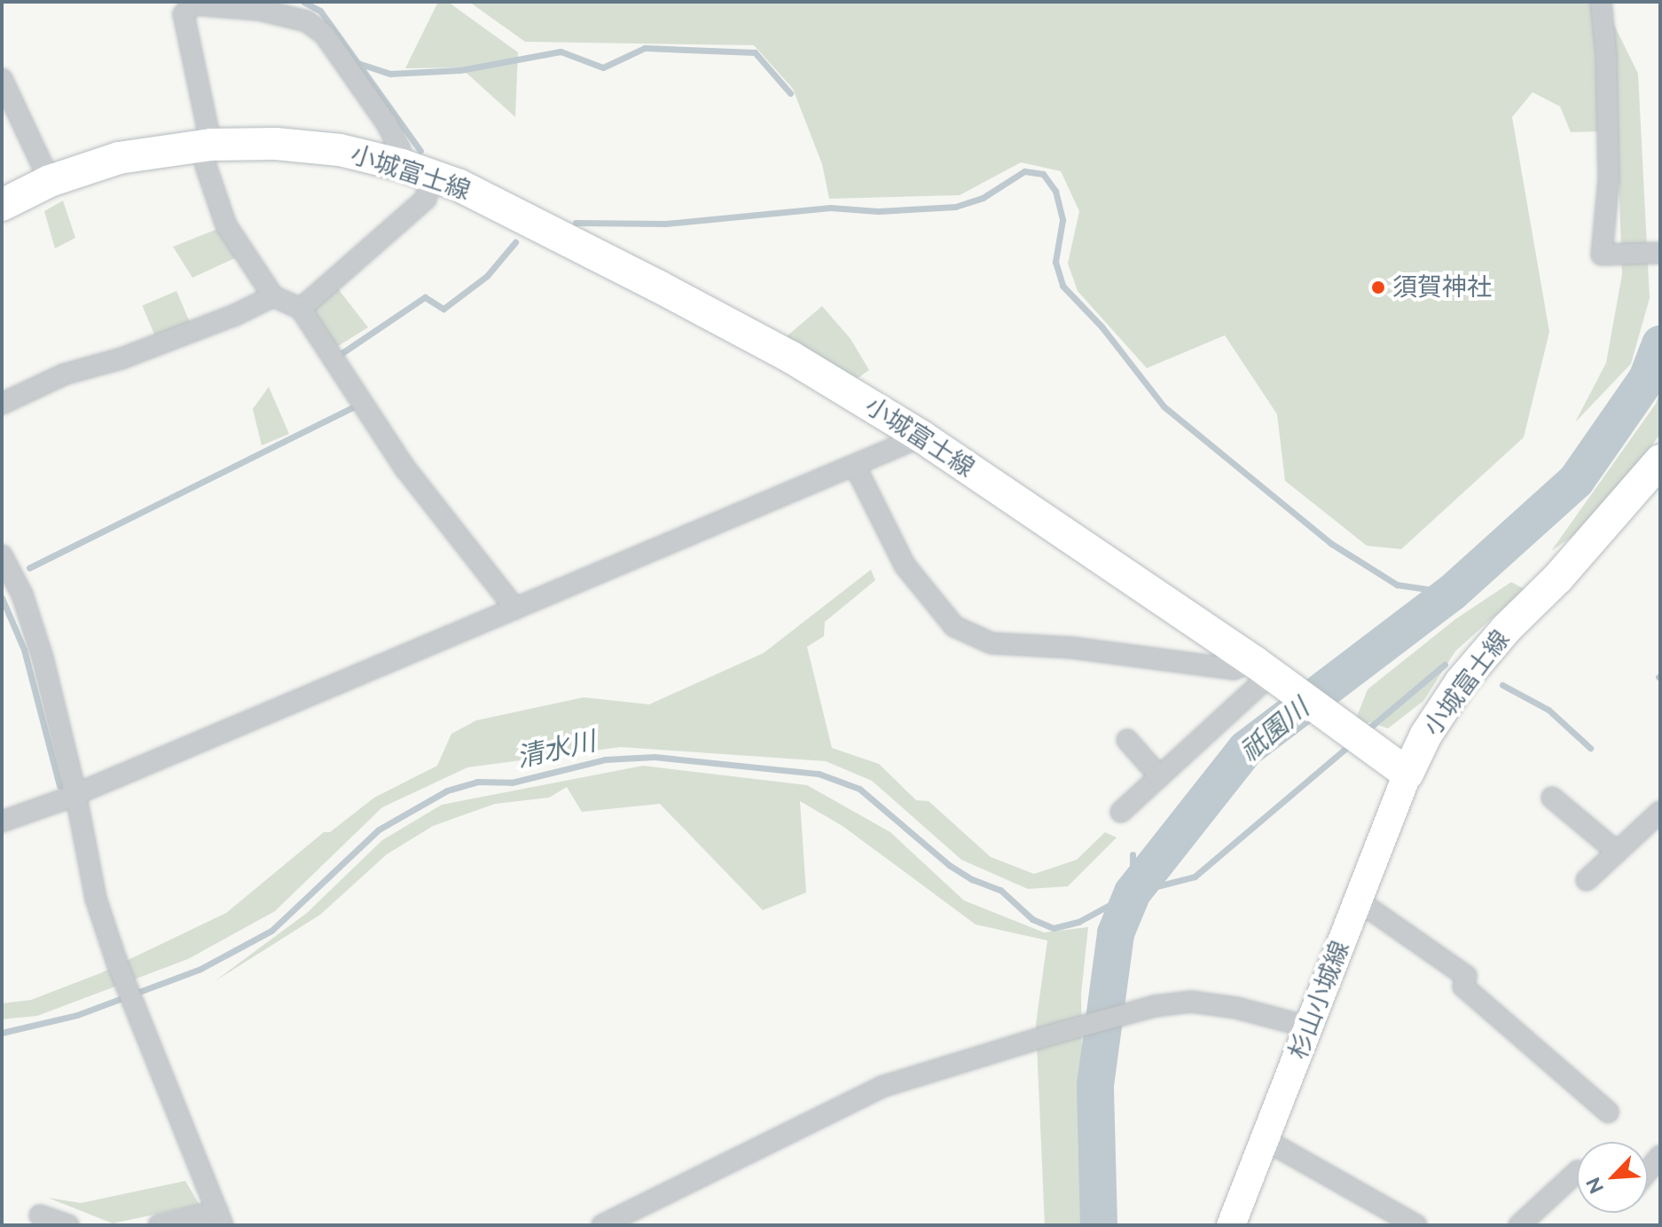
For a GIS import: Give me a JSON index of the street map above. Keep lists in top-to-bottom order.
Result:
{
  "streets": {
    "main road": ["小城富士線", "杉山小城線"]
  },
  "crossings": [
    ["小城富士線", "杉山小城線"]
  ],
  "water": ["祇園川", "清水川"],
  "places": ["須賀神社"],
  "north": "bottom left"
}
